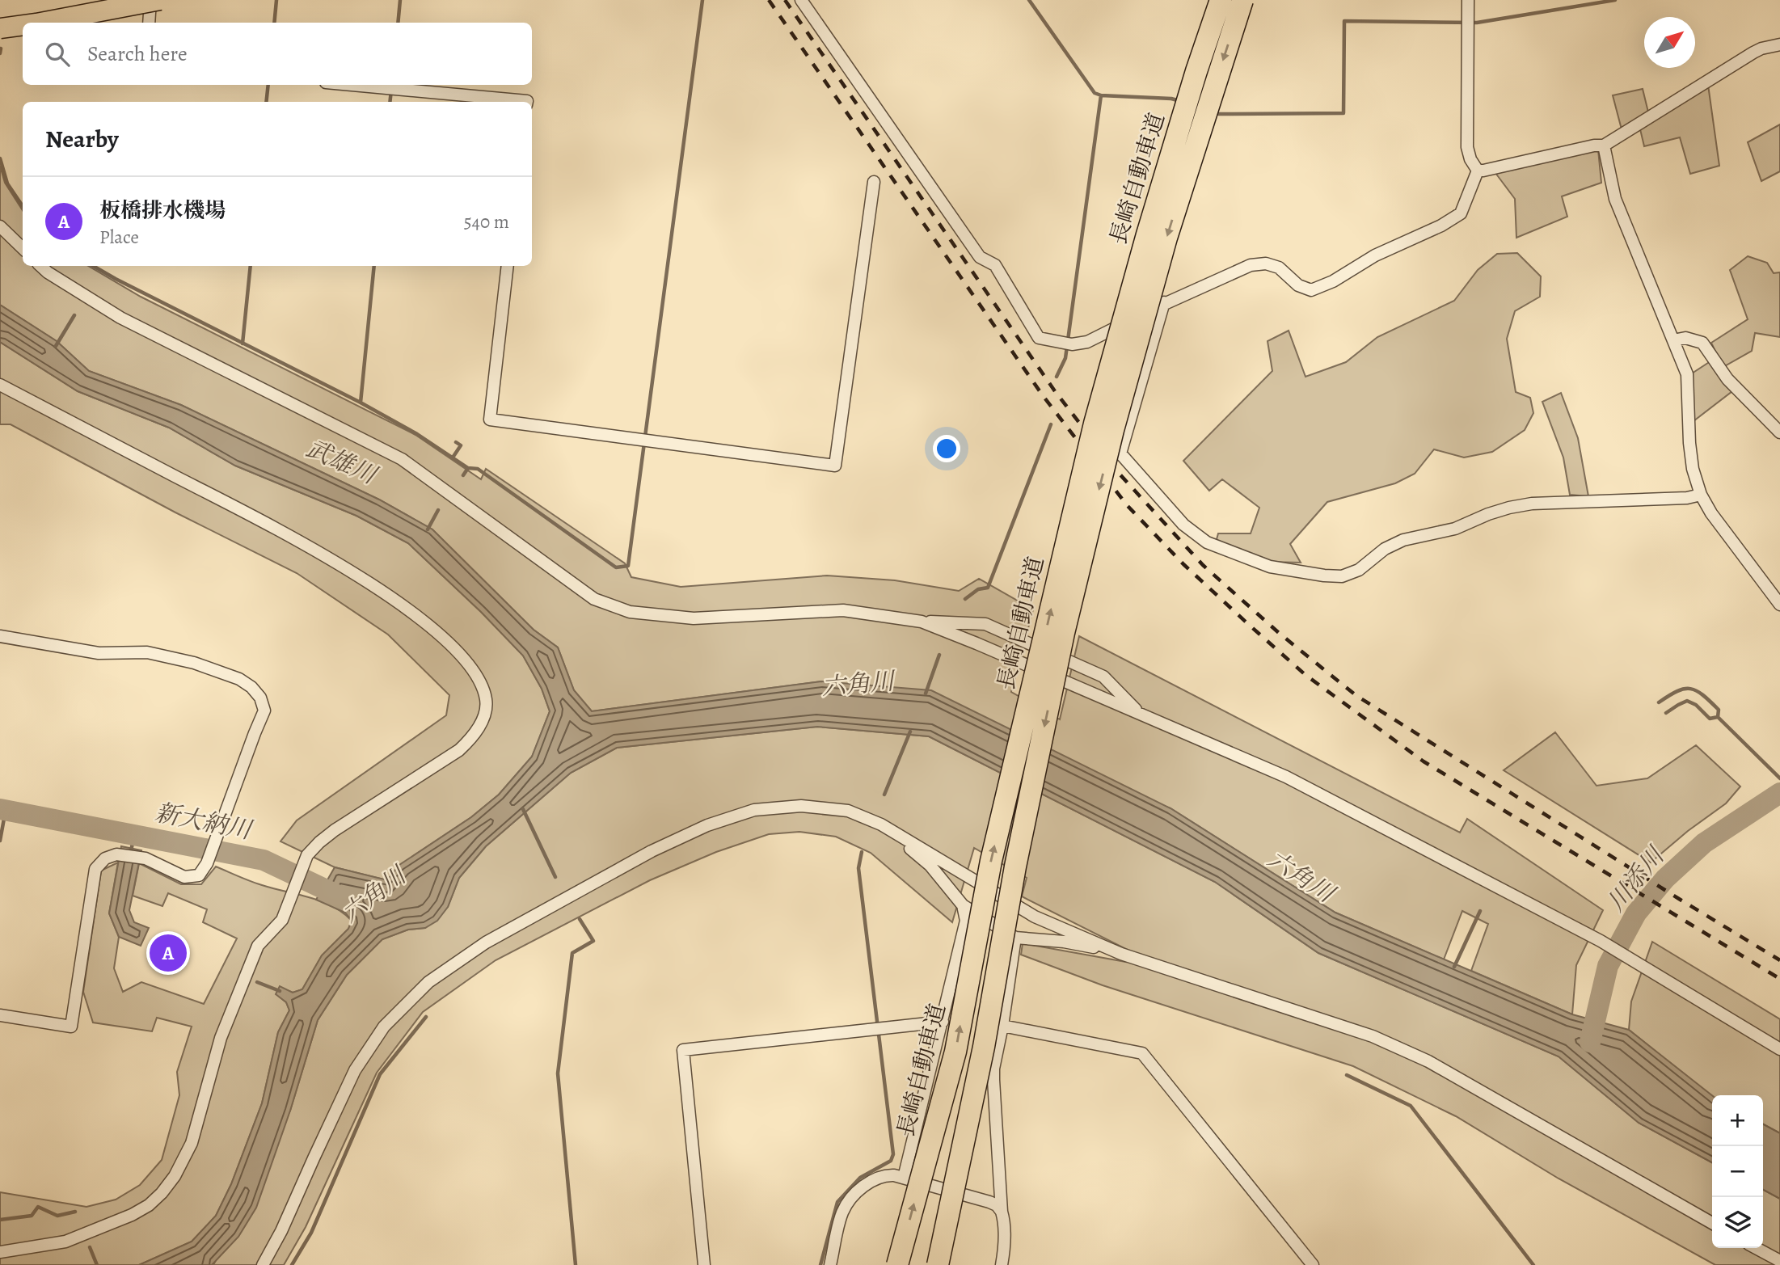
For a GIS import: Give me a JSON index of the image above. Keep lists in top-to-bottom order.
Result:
{
  "streets": {
    "highway": ["長崎自動車道"]
  },
  "water": [
    "武雄川",
    "六角川",
    "新大納川",
    "川添川"
  ],
  "north": "top right",
  "page": {
    "search": "Search here",
    "heading": "Nearby",
    "list": [
      {
        "mark": "A",
        "name": "板橋排水機場",
        "note": "Place",
        "value": "540 m"
      }
    ],
    "pins": "A",
    "map_buttons": ["+", "−"]
  }
}
